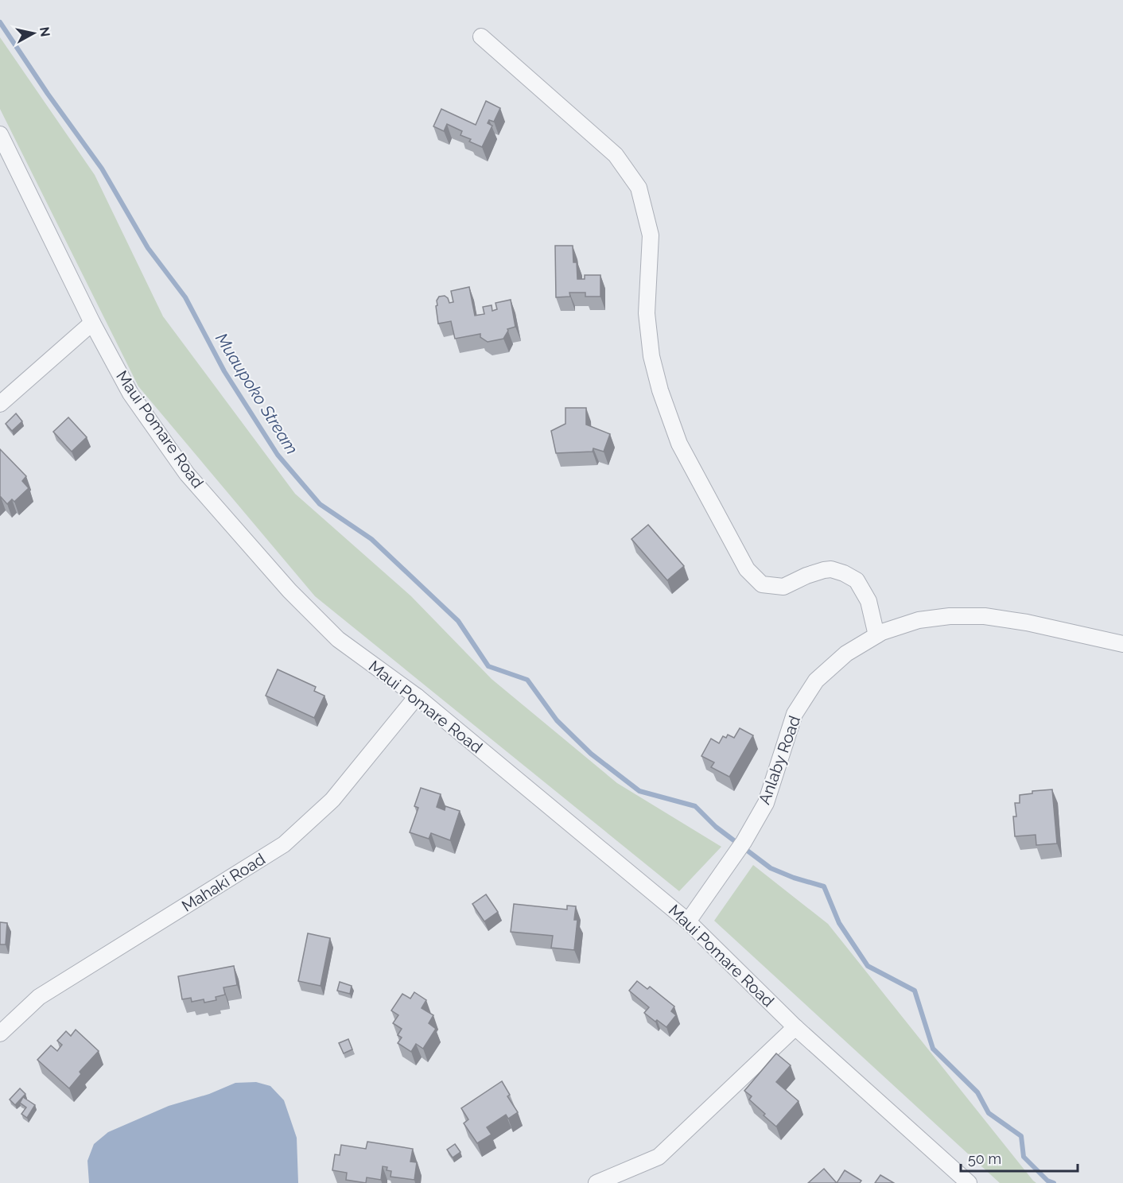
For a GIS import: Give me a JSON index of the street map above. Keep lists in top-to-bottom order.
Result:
{
  "streets": {
    "street": ["Maui Pomare Road", "Anlaby Road", "Mahaki Road"]
  },
  "crossings": [
    ["Maui Pomare Road", "Anlaby Road"],
    ["Maui Pomare Road", "Mahaki Road"]
  ],
  "water": ["Muaupoko Stream"],
  "scale_bar": "50 m",
  "north": "right"
}
